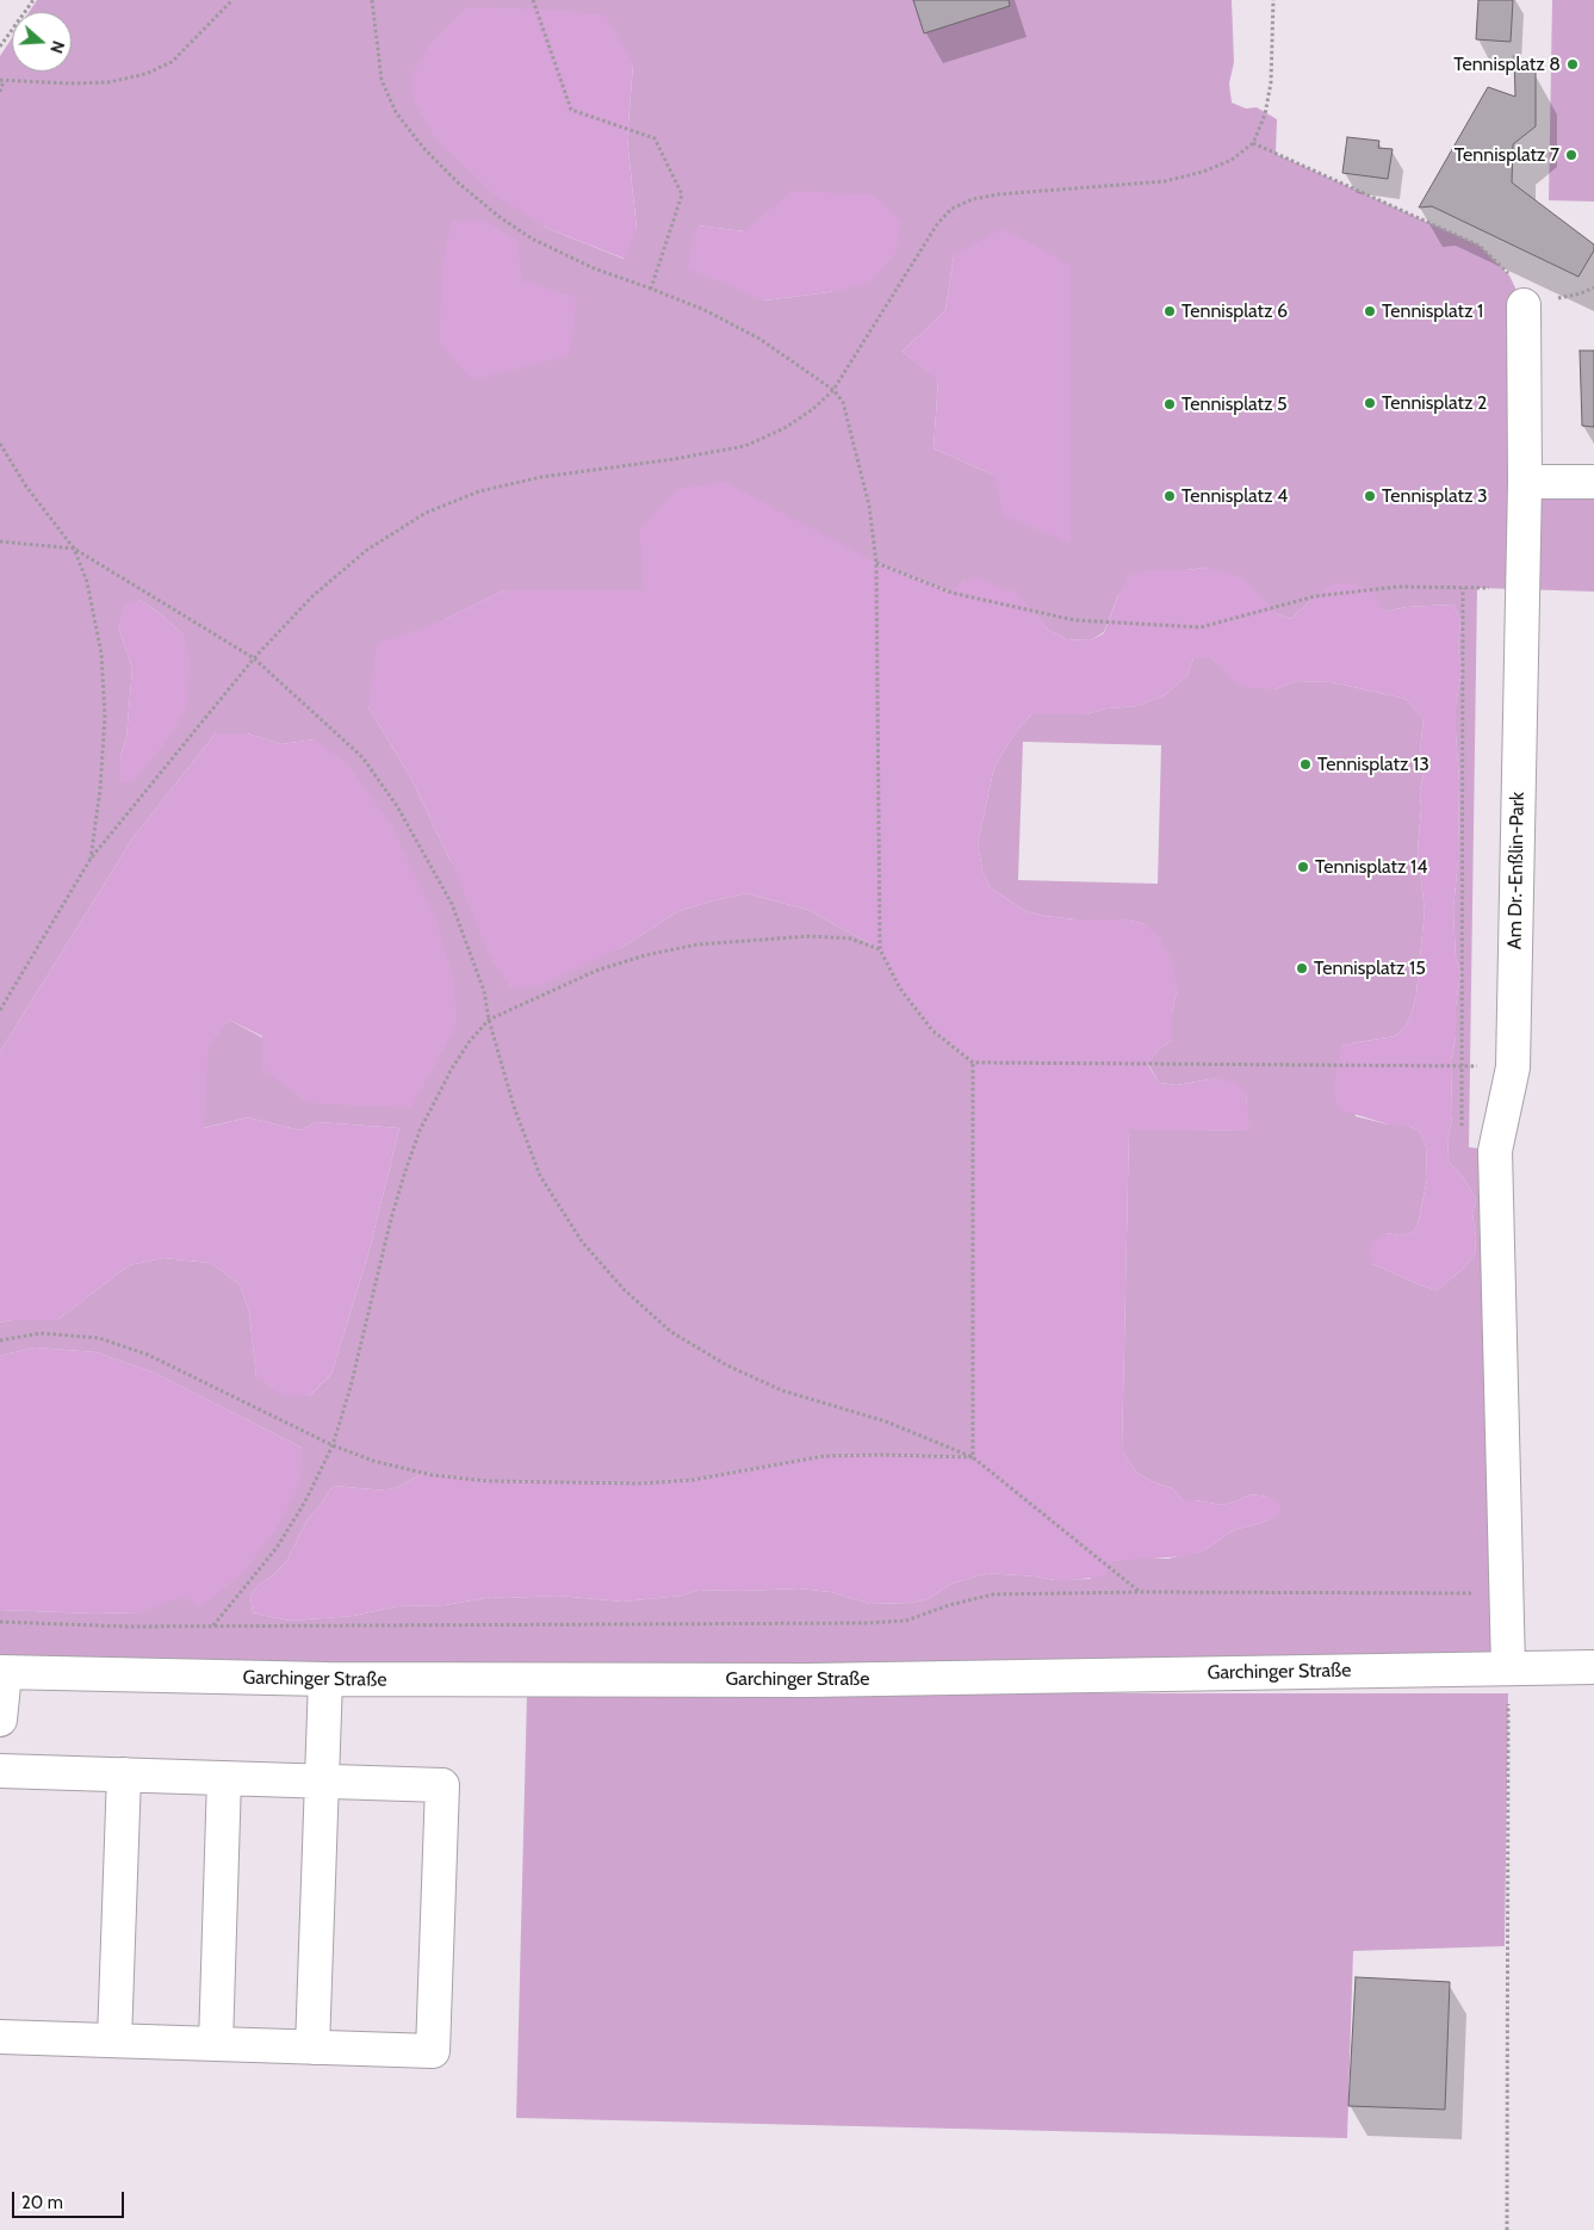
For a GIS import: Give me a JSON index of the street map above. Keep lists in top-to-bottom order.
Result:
{
  "streets": {
    "street": ["Am Dr.-Enßlin-Park", "Garchinger Straße"]
  },
  "crossings": [
    ["Am Dr.-Enßlin-Park", "Garchinger Straße"]
  ],
  "places": [
    "Tennisplatz 8",
    "Tennisplatz 7",
    "Tennisplatz 6",
    "Tennisplatz 1",
    "Tennisplatz 2",
    "Tennisplatz 5",
    "Tennisplatz 4",
    "Tennisplatz 3",
    "Tennisplatz 13",
    "Tennisplatz 14",
    "Tennisplatz 15"
  ],
  "scale_bar": "20 m",
  "north": "right"
}
